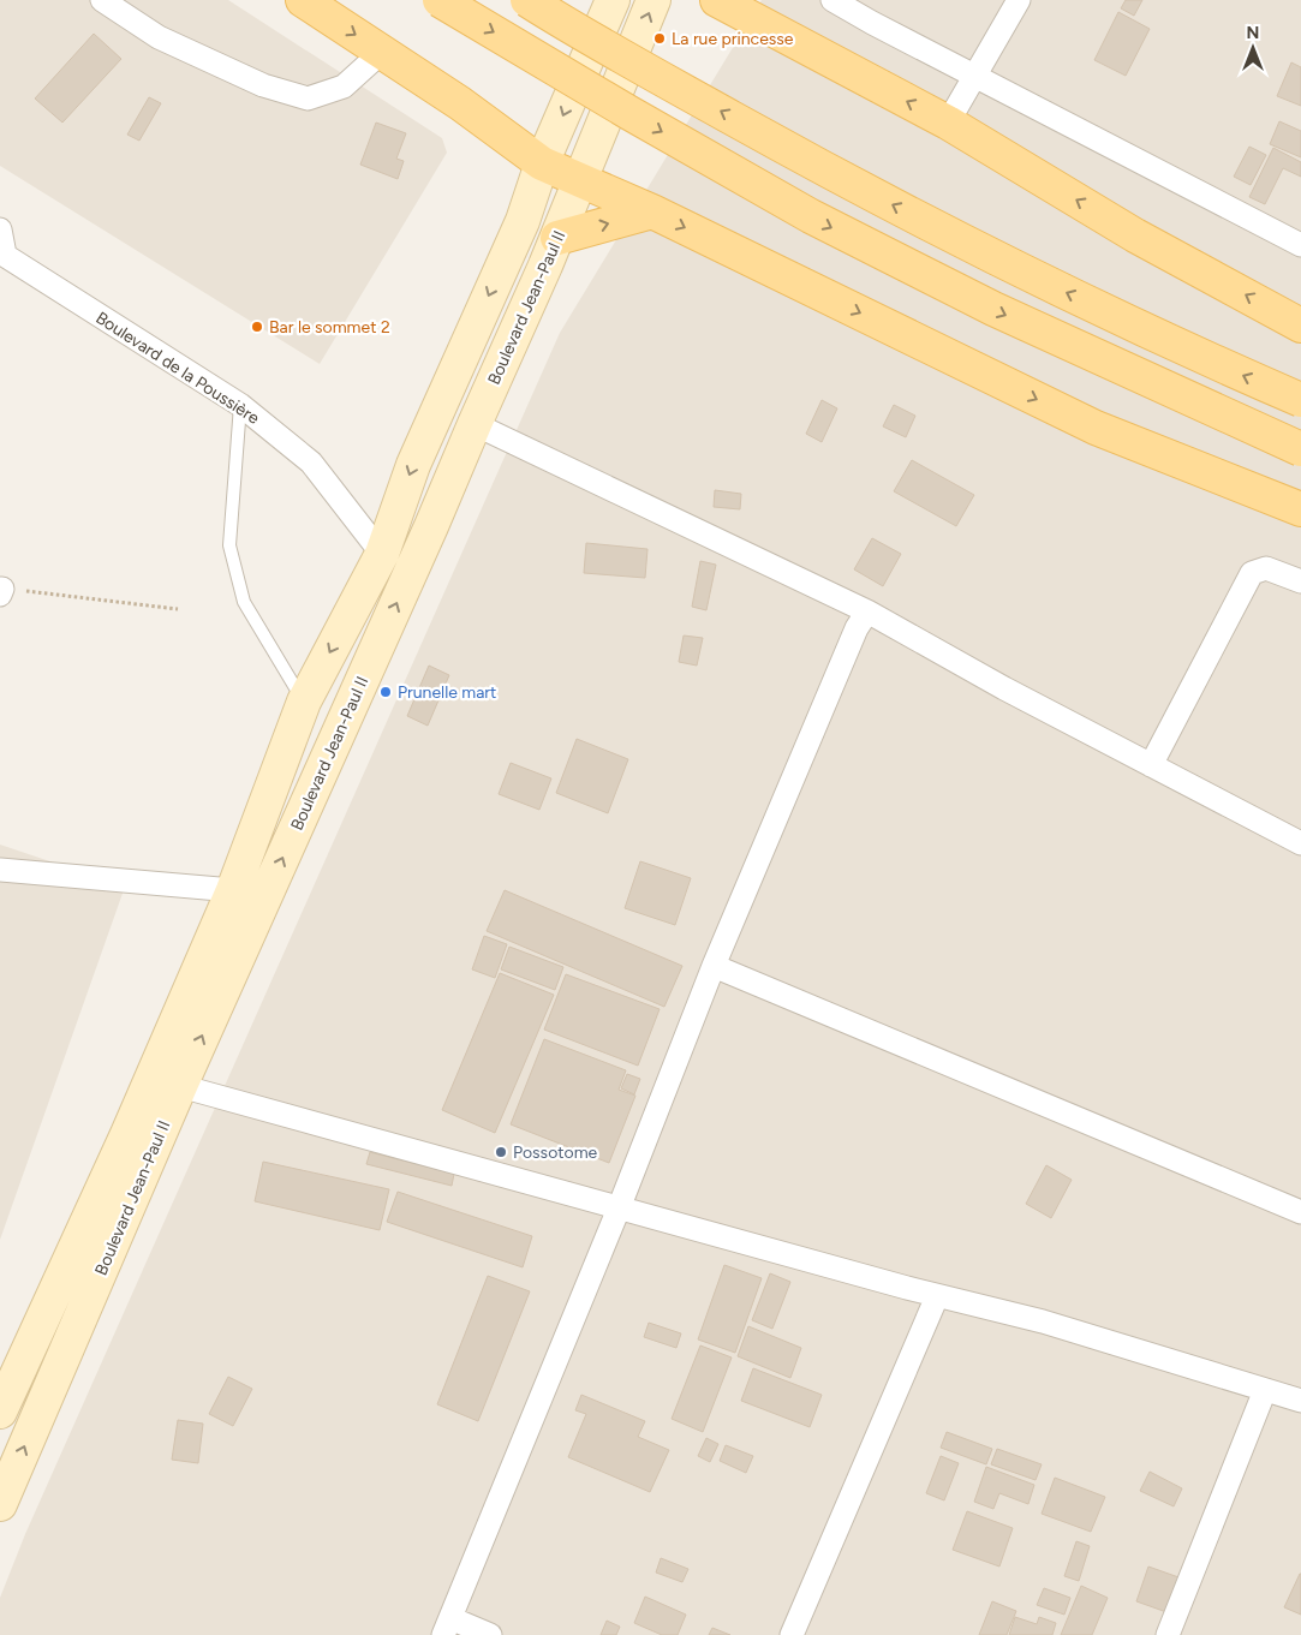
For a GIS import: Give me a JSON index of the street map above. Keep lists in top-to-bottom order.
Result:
{
  "streets": {
    "main road": ["Boulevard Jean-Paul II"],
    "street": ["Boulevard de la Poussière"]
  },
  "crossings": [
    ["Boulevard Jean-Paul II", "Boulevard de la Poussière"]
  ],
  "places": [
    "La rue princesse",
    "Bar le sommet 2",
    "Prunelle mart",
    "Possotome"
  ],
  "north": "top"
}
